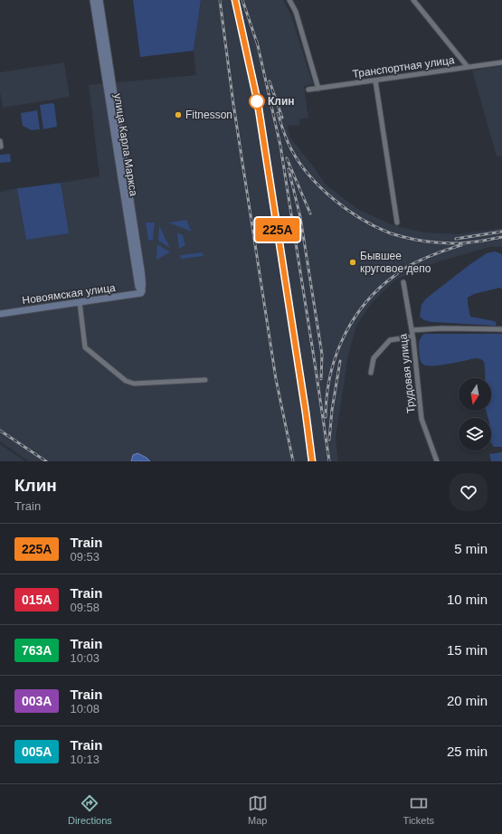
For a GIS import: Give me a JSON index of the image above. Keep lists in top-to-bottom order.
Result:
{
  "streets": {
    "street": [
      "Транспортная улица",
      "улица Карла Маркса",
      "Новоямская улица",
      "Трудовая улица"
    ]
  },
  "crossings": [
    ["улица Карла Маркса", "Новоямская улица"]
  ],
  "places": ["Клин", "Fitnesson", "Бывшее круговое депо"],
  "north": "bottom",
  "page": {
    "on_map": "225А",
    "heading": ["Клин", "Train"],
    "list": [
      {
        "mark": "225А",
        "name": "Train",
        "note": "09:53",
        "value": "5 min"
      },
      {
        "mark": "015А",
        "name": "Train",
        "note": "09:58",
        "value": "10 min"
      },
      {
        "mark": "763А",
        "name": "Train",
        "note": "10:03",
        "value": "15 min"
      },
      {
        "mark": "003А",
        "name": "Train",
        "note": "10:08",
        "value": "20 min"
      },
      {
        "mark": "005А",
        "name": "Train",
        "note": "10:13",
        "value": "25 min"
      }
    ],
    "tabs": ["Directions", "Map", "Tickets"]
  }
}
